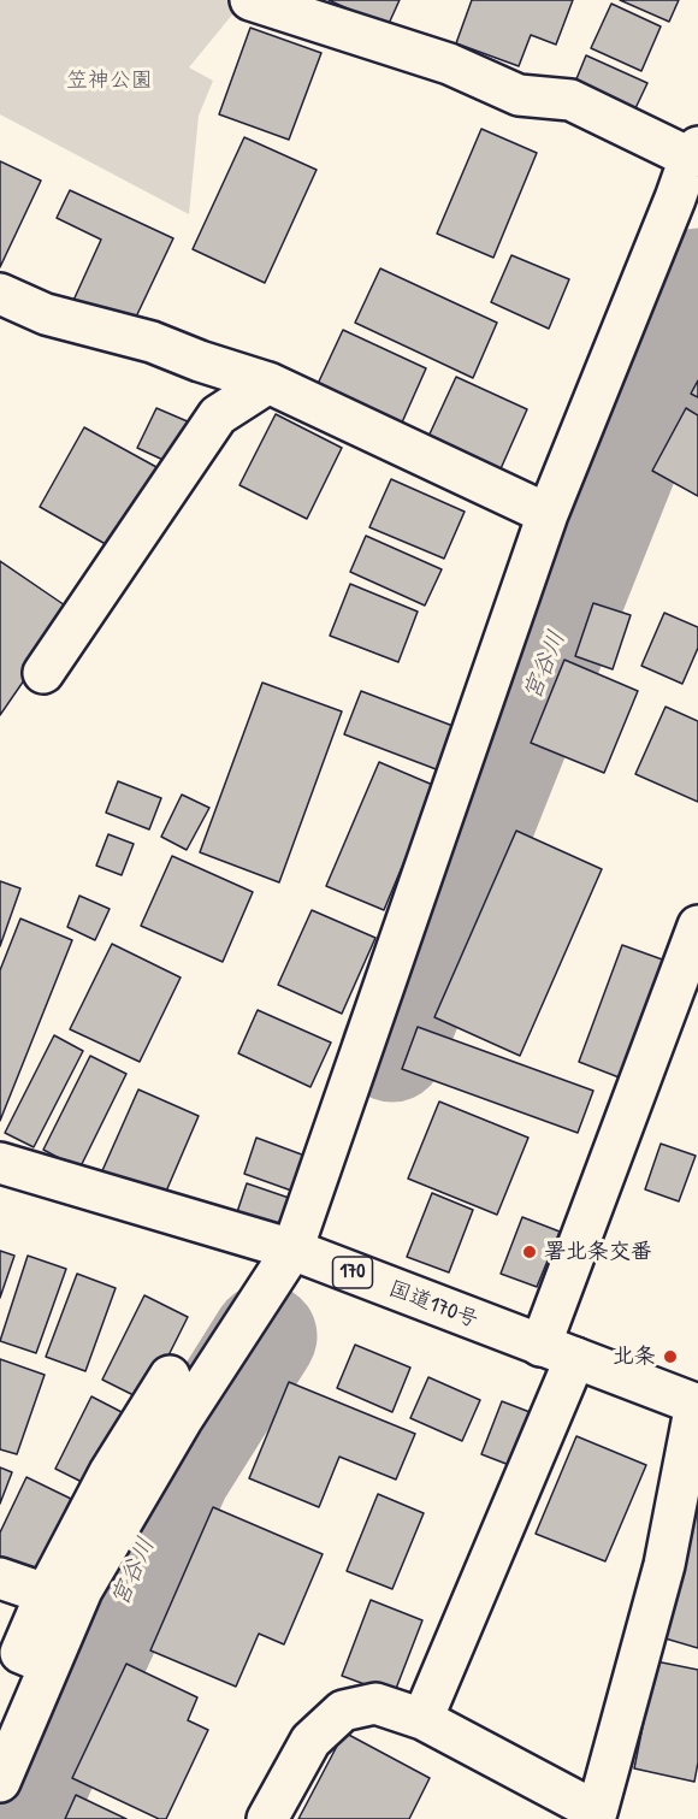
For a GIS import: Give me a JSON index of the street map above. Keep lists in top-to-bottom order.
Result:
{
  "streets": {
    "main road": ["170", "国道170号"]
  },
  "water": ["宮谷川"],
  "parks": ["笠神公園"],
  "places": ["署北条交番", "北条"]
}
